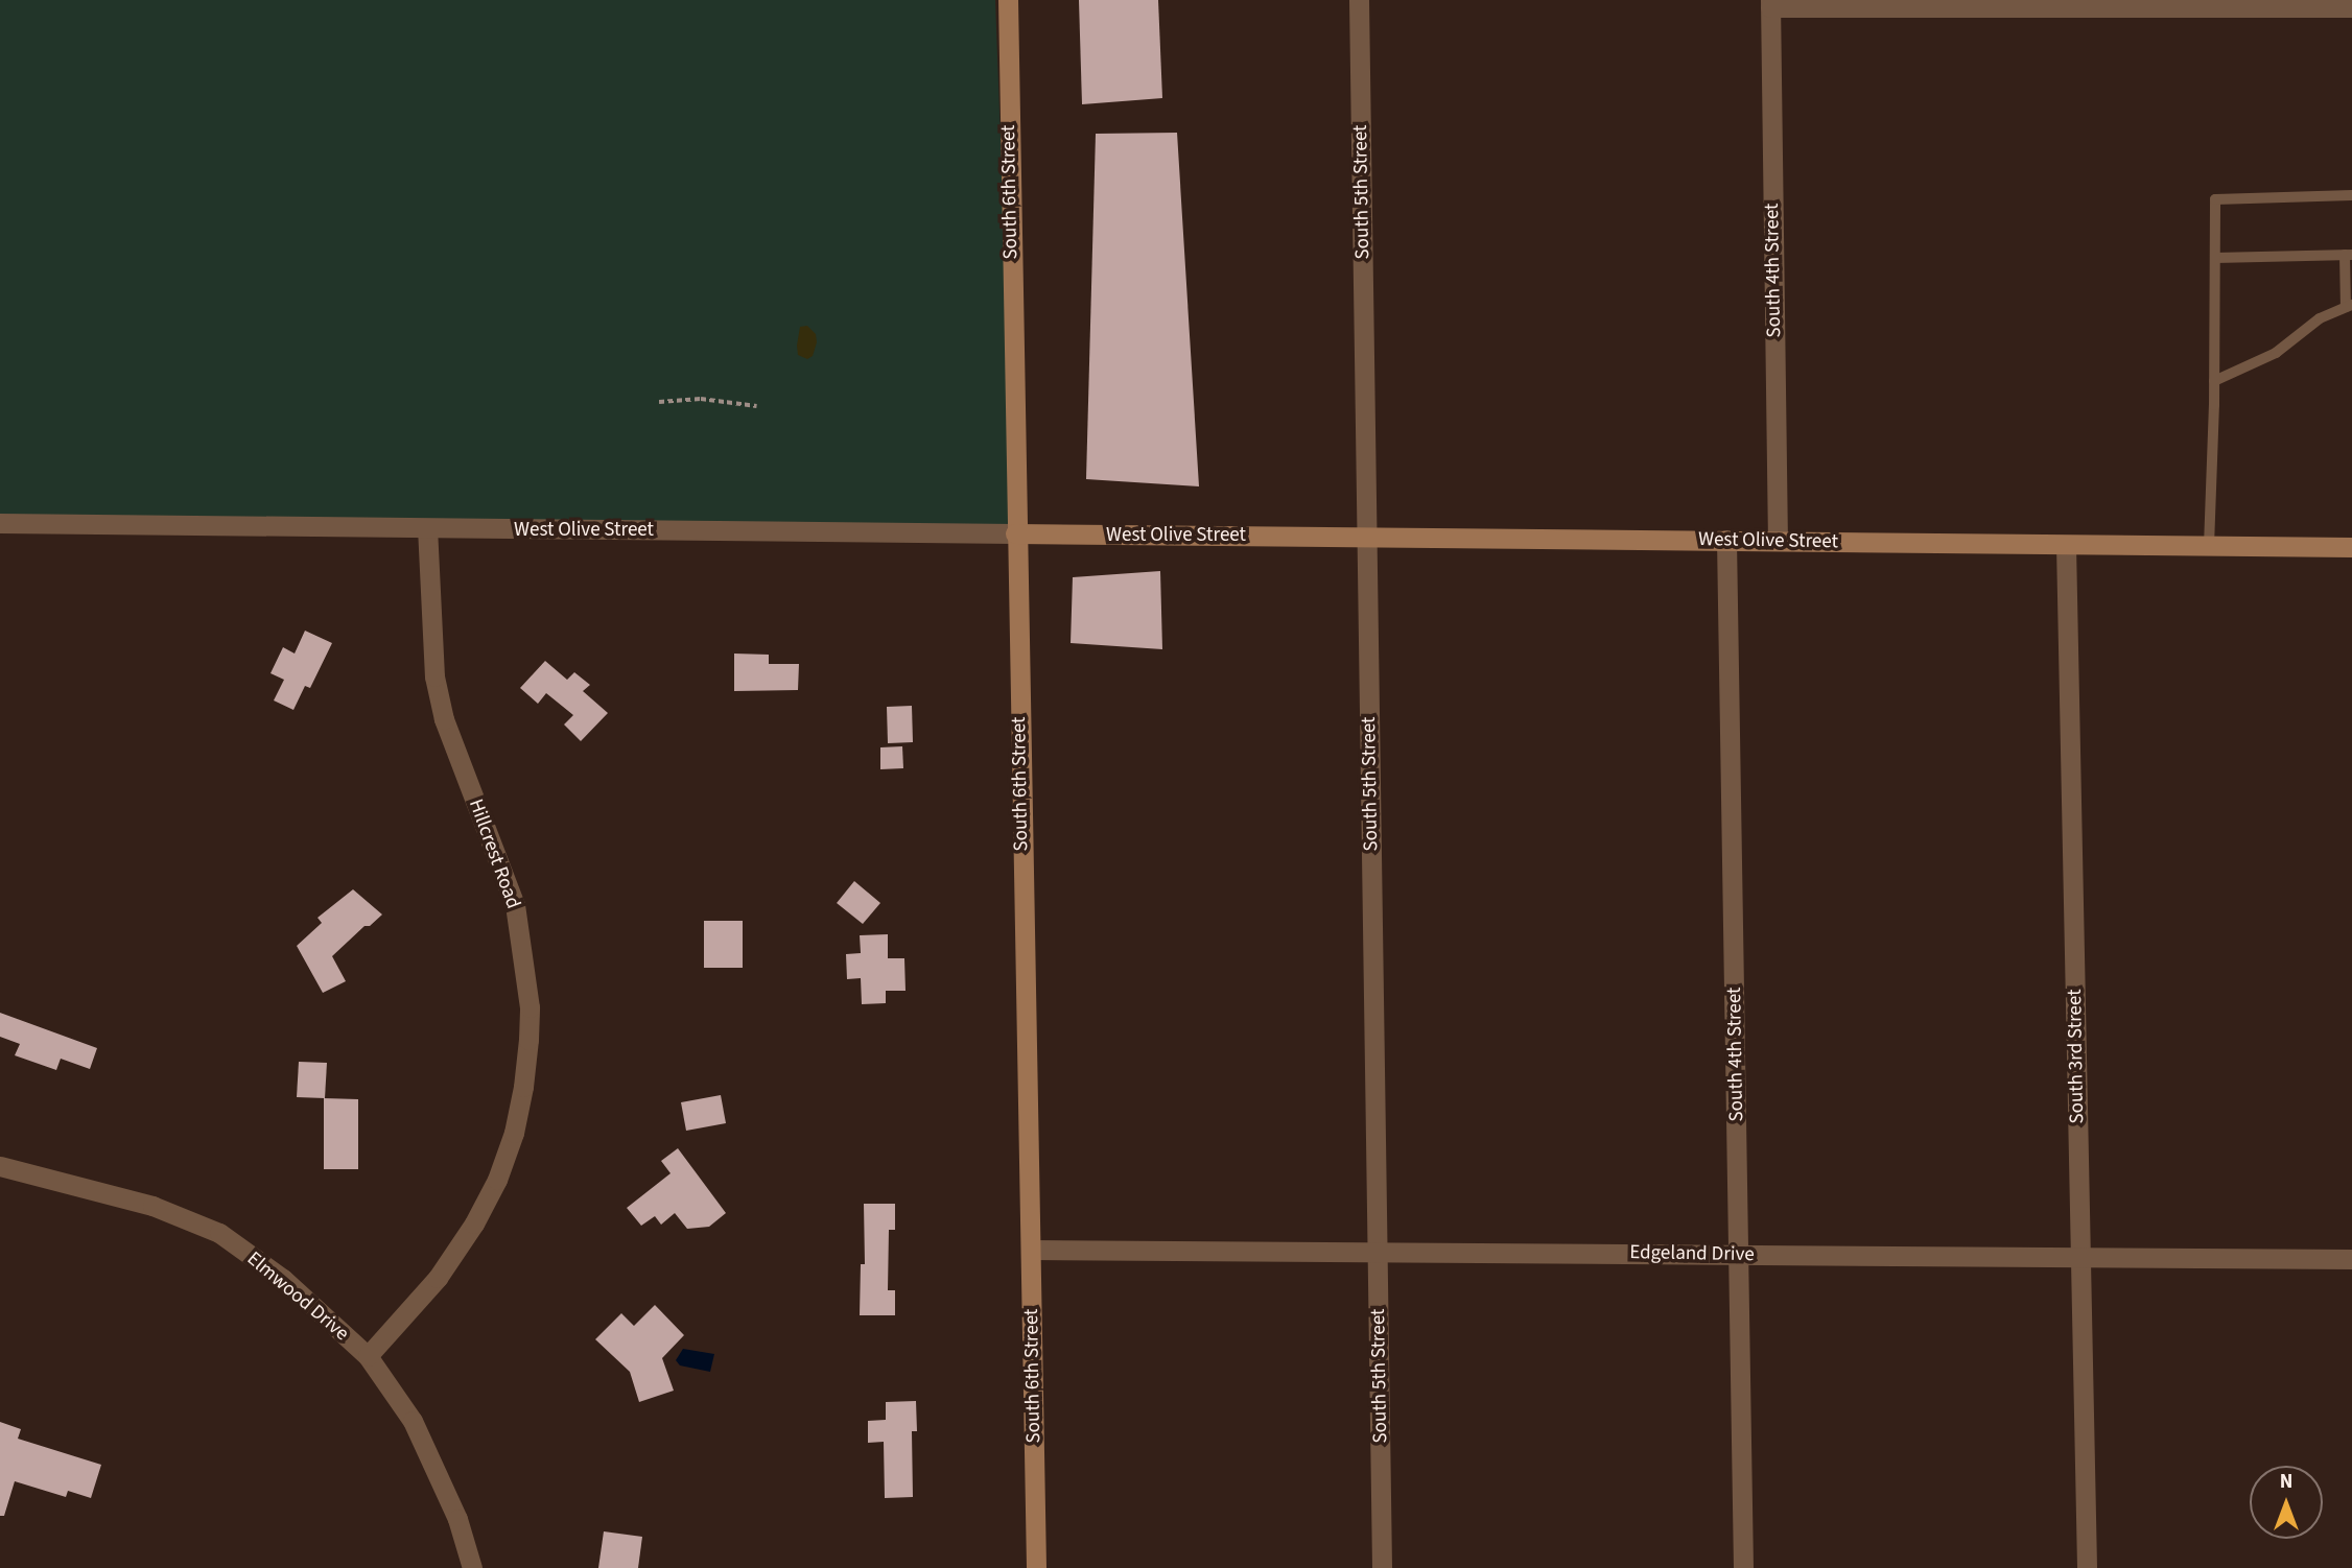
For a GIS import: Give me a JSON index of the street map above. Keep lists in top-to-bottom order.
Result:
{
  "streets": {
    "main road": ["South 6th Street", "West Olive Street"],
    "street": [
      "South 5th Street",
      "South 4th Street",
      "Hillcrest Road",
      "South 3rd Street",
      "Edgeland Drive",
      "Elmwood Drive"
    ]
  },
  "crossings": [
    ["South 6th Street", "West Olive Street"],
    ["South 6th Street", "Edgeland Drive"],
    ["South 5th Street", "West Olive Street"],
    ["South 5th Street", "Edgeland Drive"],
    ["South 4th Street", "West Olive Street"],
    ["South 4th Street", "Edgeland Drive"],
    ["West Olive Street", "Hillcrest Road"],
    ["West Olive Street", "South 3rd Street"],
    ["Hillcrest Road", "Elmwood Drive"],
    ["South 3rd Street", "Edgeland Drive"]
  ],
  "north": "top"
}
